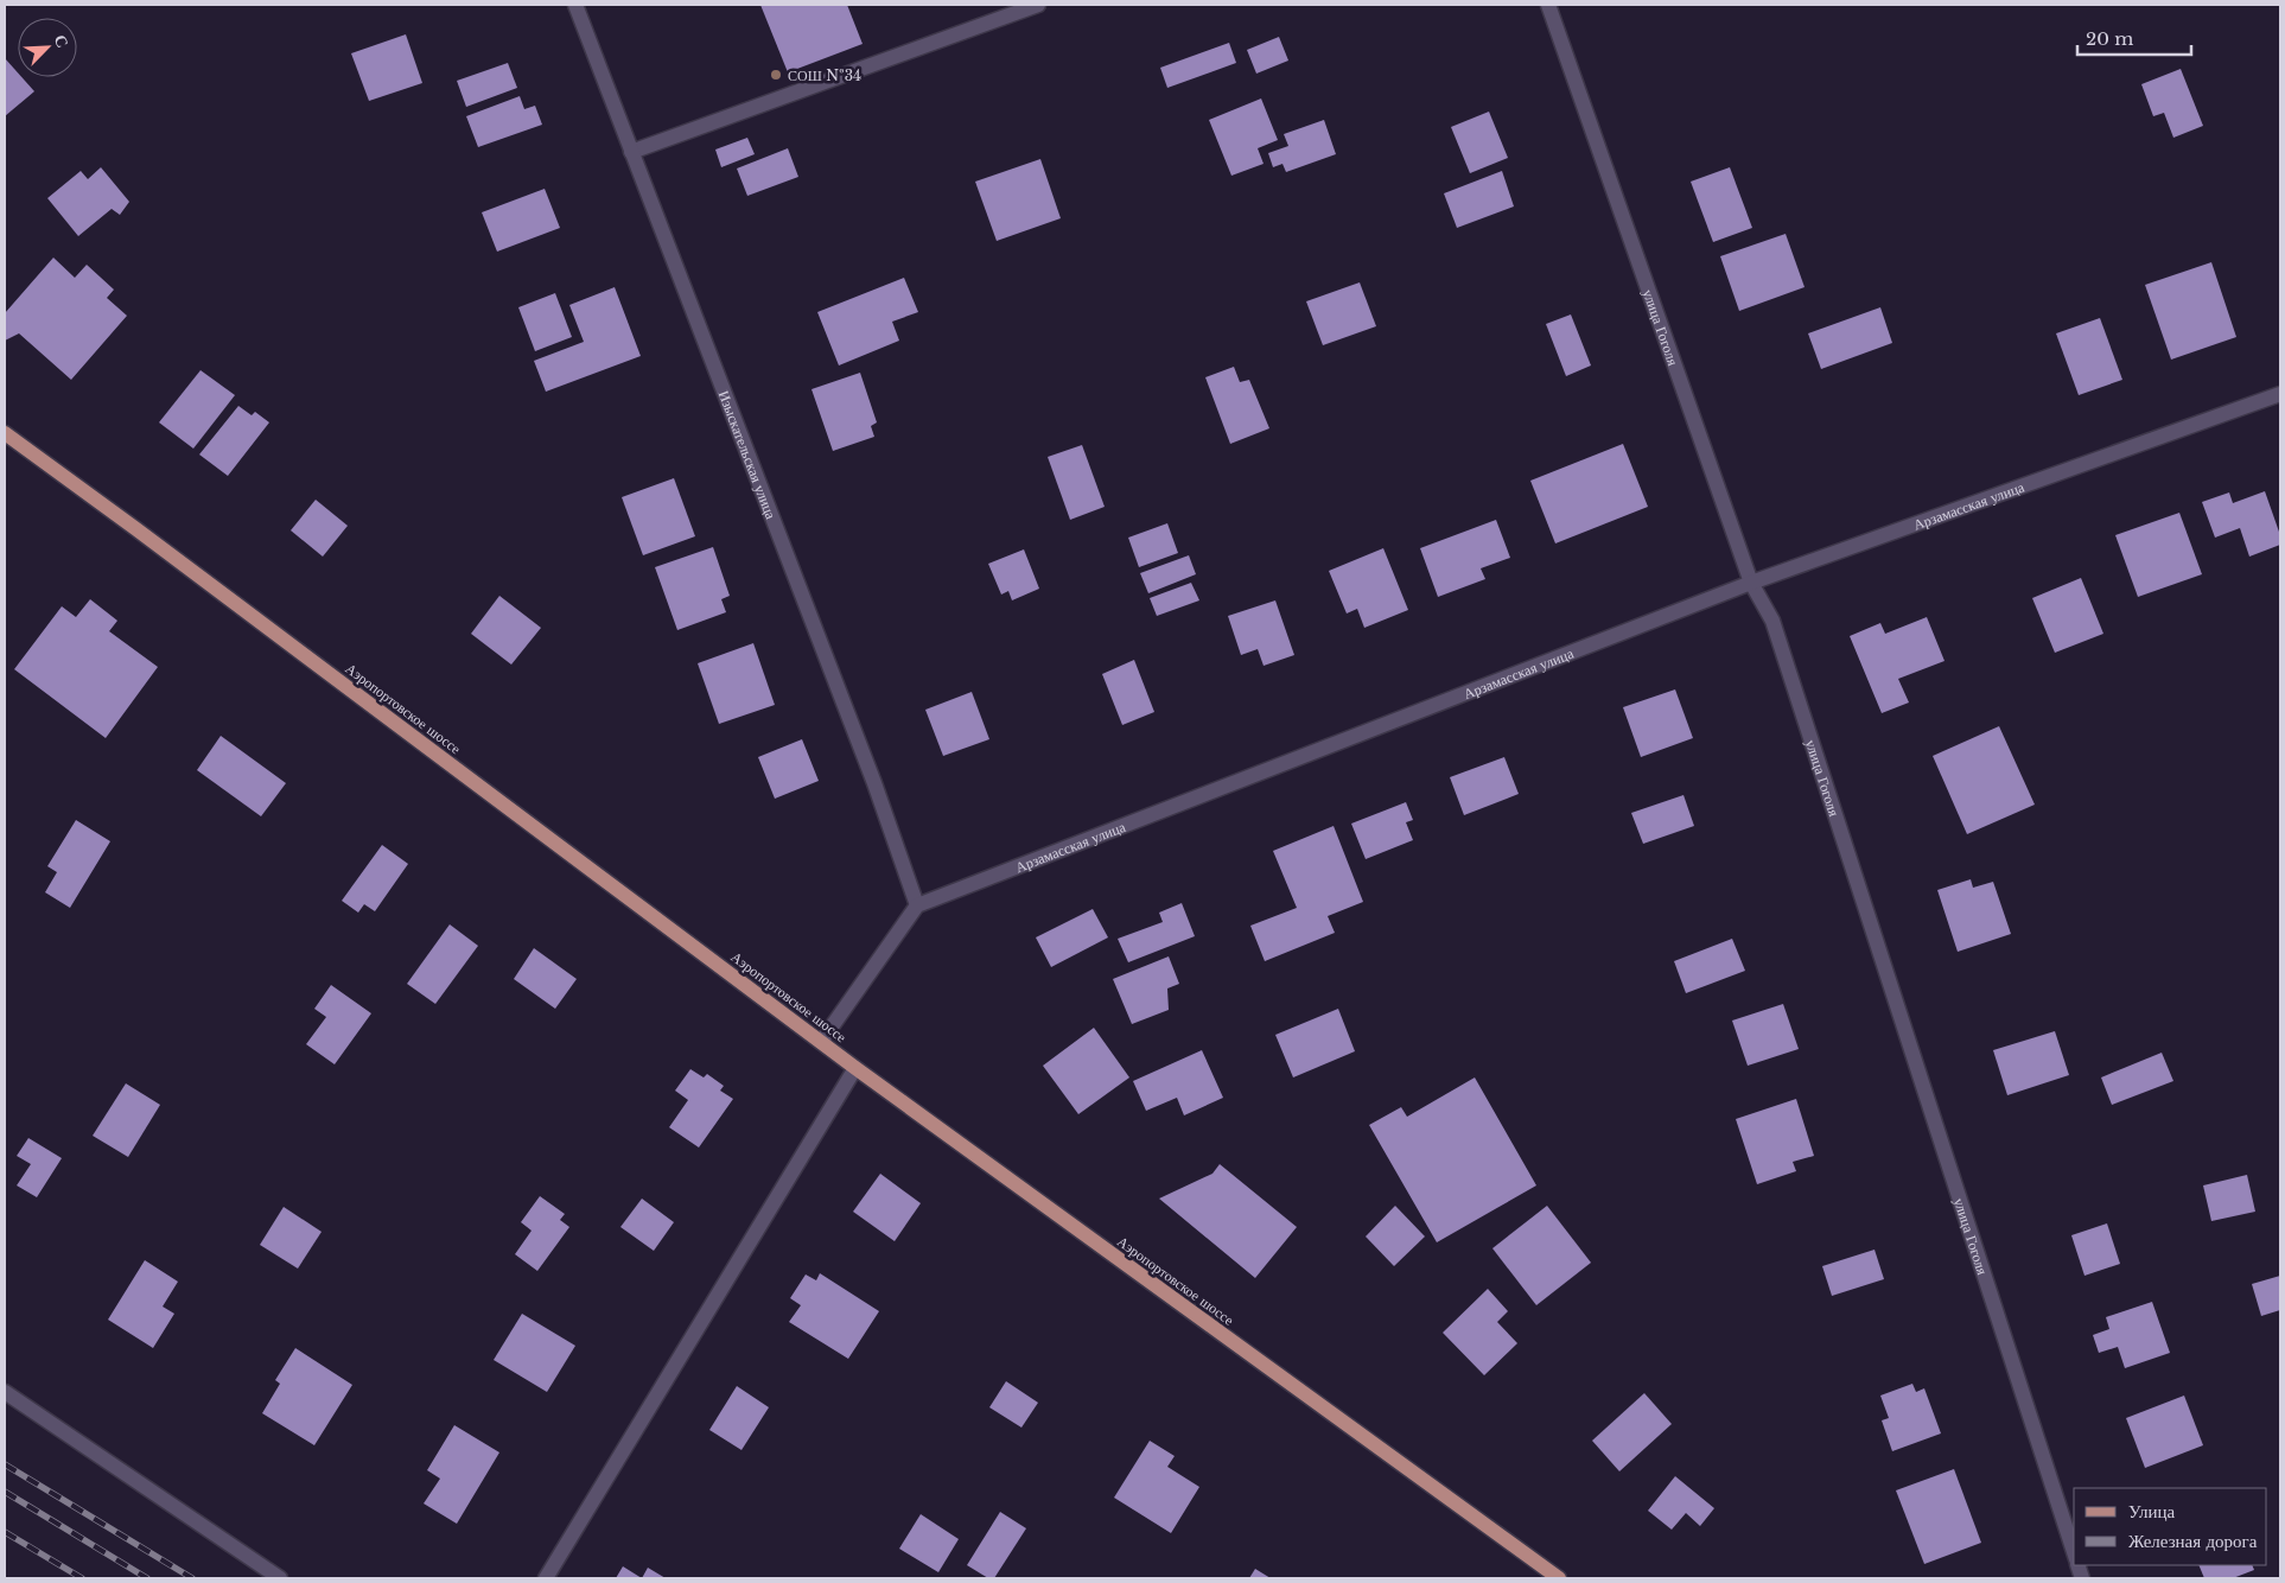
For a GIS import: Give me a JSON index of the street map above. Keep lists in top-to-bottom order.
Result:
{
  "streets": {
    "main road": ["Аэропортовское шоссе"],
    "street": ["улица Гоголя", "Изыскательская улица", "Арзамасская улица"]
  },
  "crossings": [
    ["улица Гоголя", "Арзамасская улица"],
    ["Изыскательская улица", "Арзамасская улица"]
  ],
  "places": ["СОШ №34"],
  "legend": ["Улица", "Железная дорога"],
  "scale_bar": "20 m",
  "north": "top right"
}
